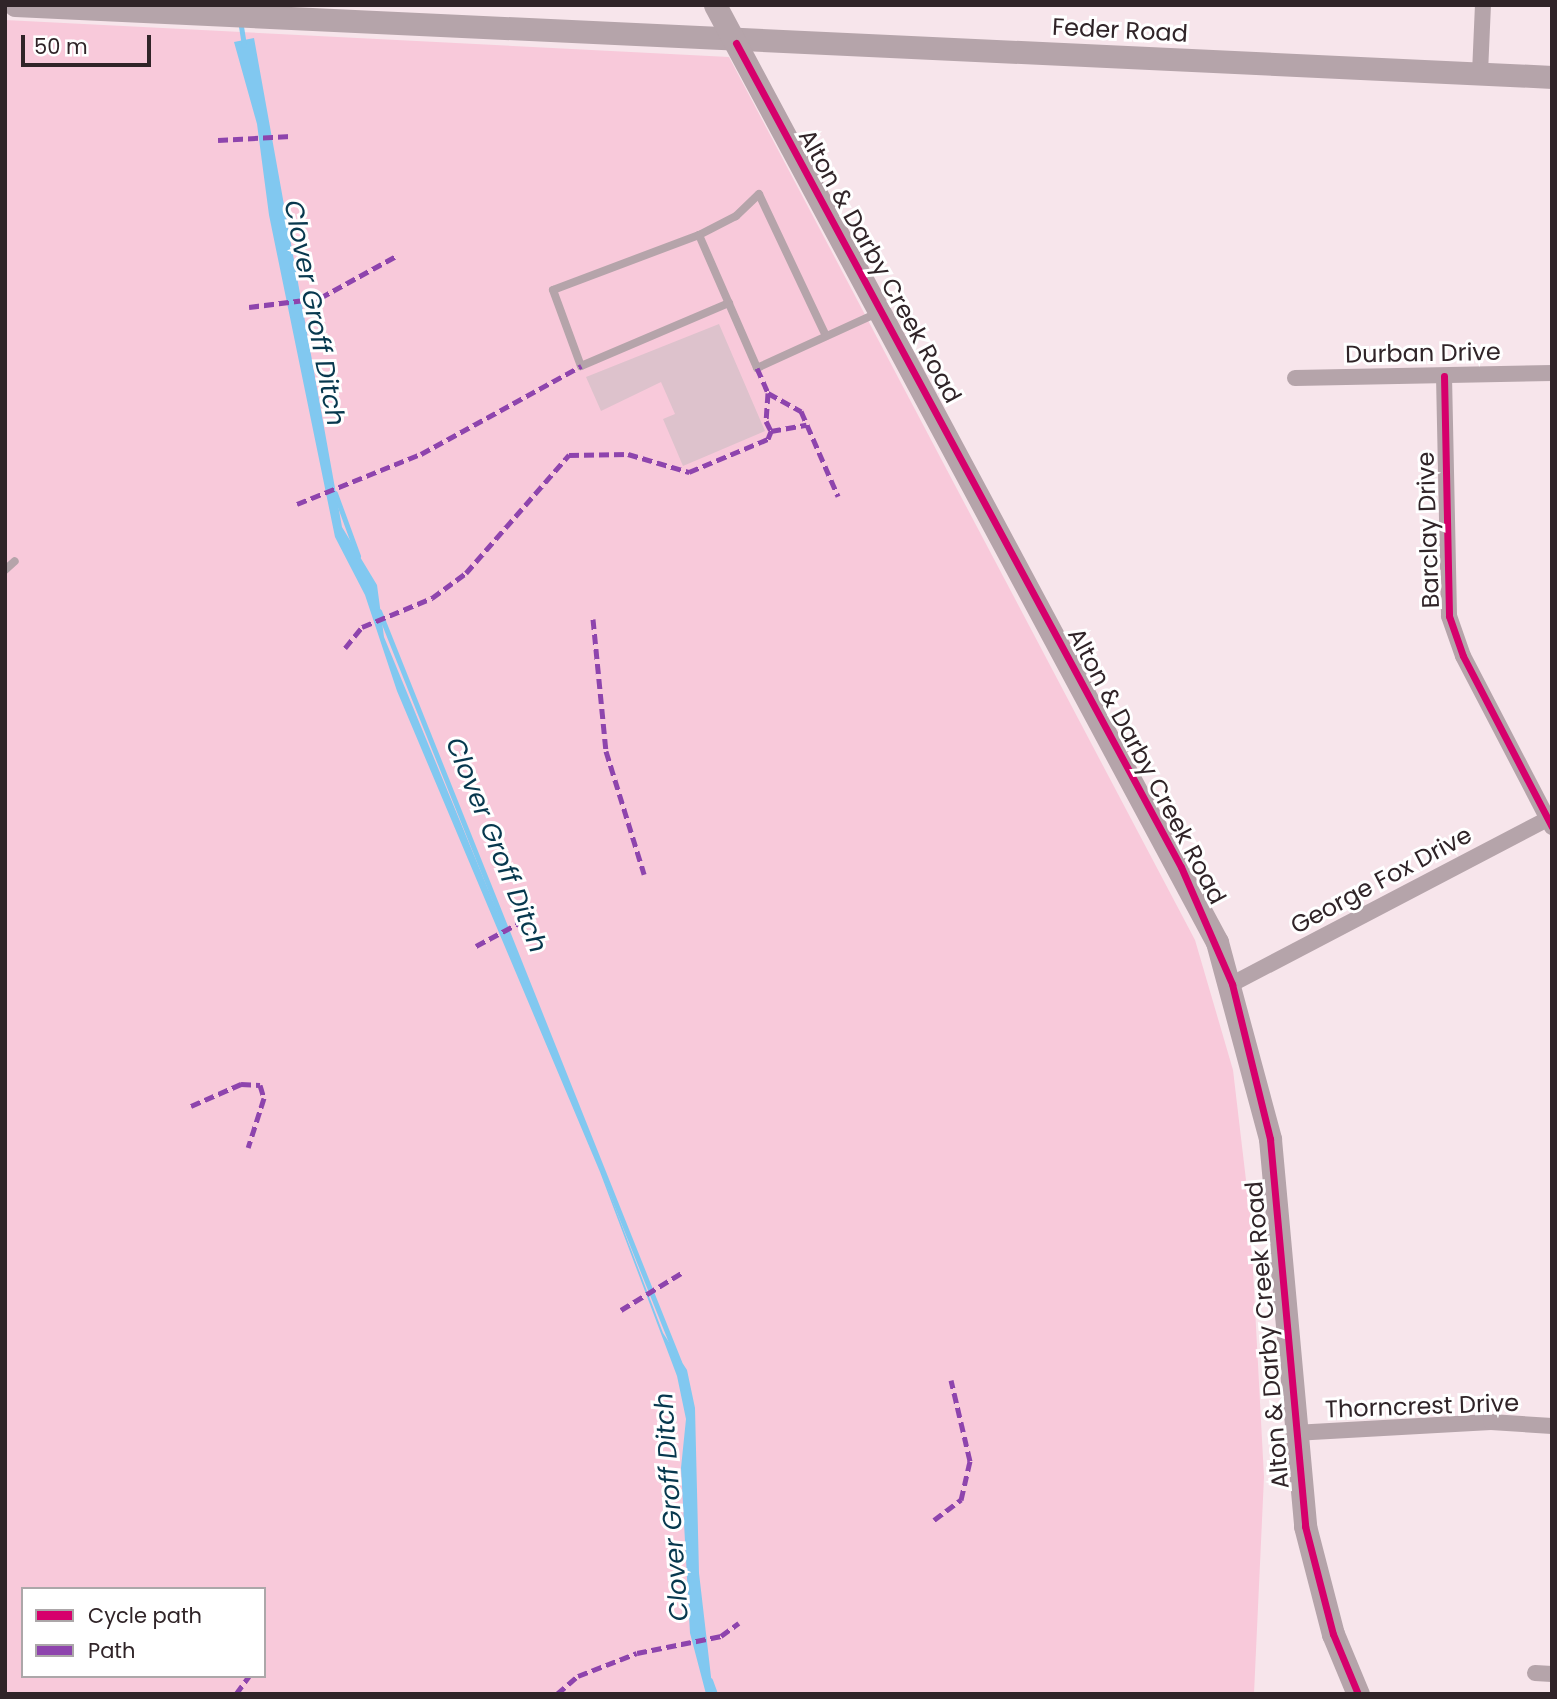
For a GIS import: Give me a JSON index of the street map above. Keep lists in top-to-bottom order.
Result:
{
  "streets": {
    "street": [
      "Feder Road",
      "Alton & Darby Creek Road",
      "Durban Drive",
      "Barclay Drive",
      "George Fox Drive",
      "Thorncrest Drive"
    ]
  },
  "crossings": [
    ["Feder Road", "Alton & Darby Creek Road"],
    ["Alton & Darby Creek Road", "George Fox Drive"],
    ["Alton & Darby Creek Road", "Thorncrest Drive"],
    ["Durban Drive", "Barclay Drive"],
    ["Barclay Drive", "George Fox Drive"]
  ],
  "water": ["Clover Groff Ditch"],
  "legend": ["Cycle path", "Path"],
  "scale_bar": "50 m"
}
